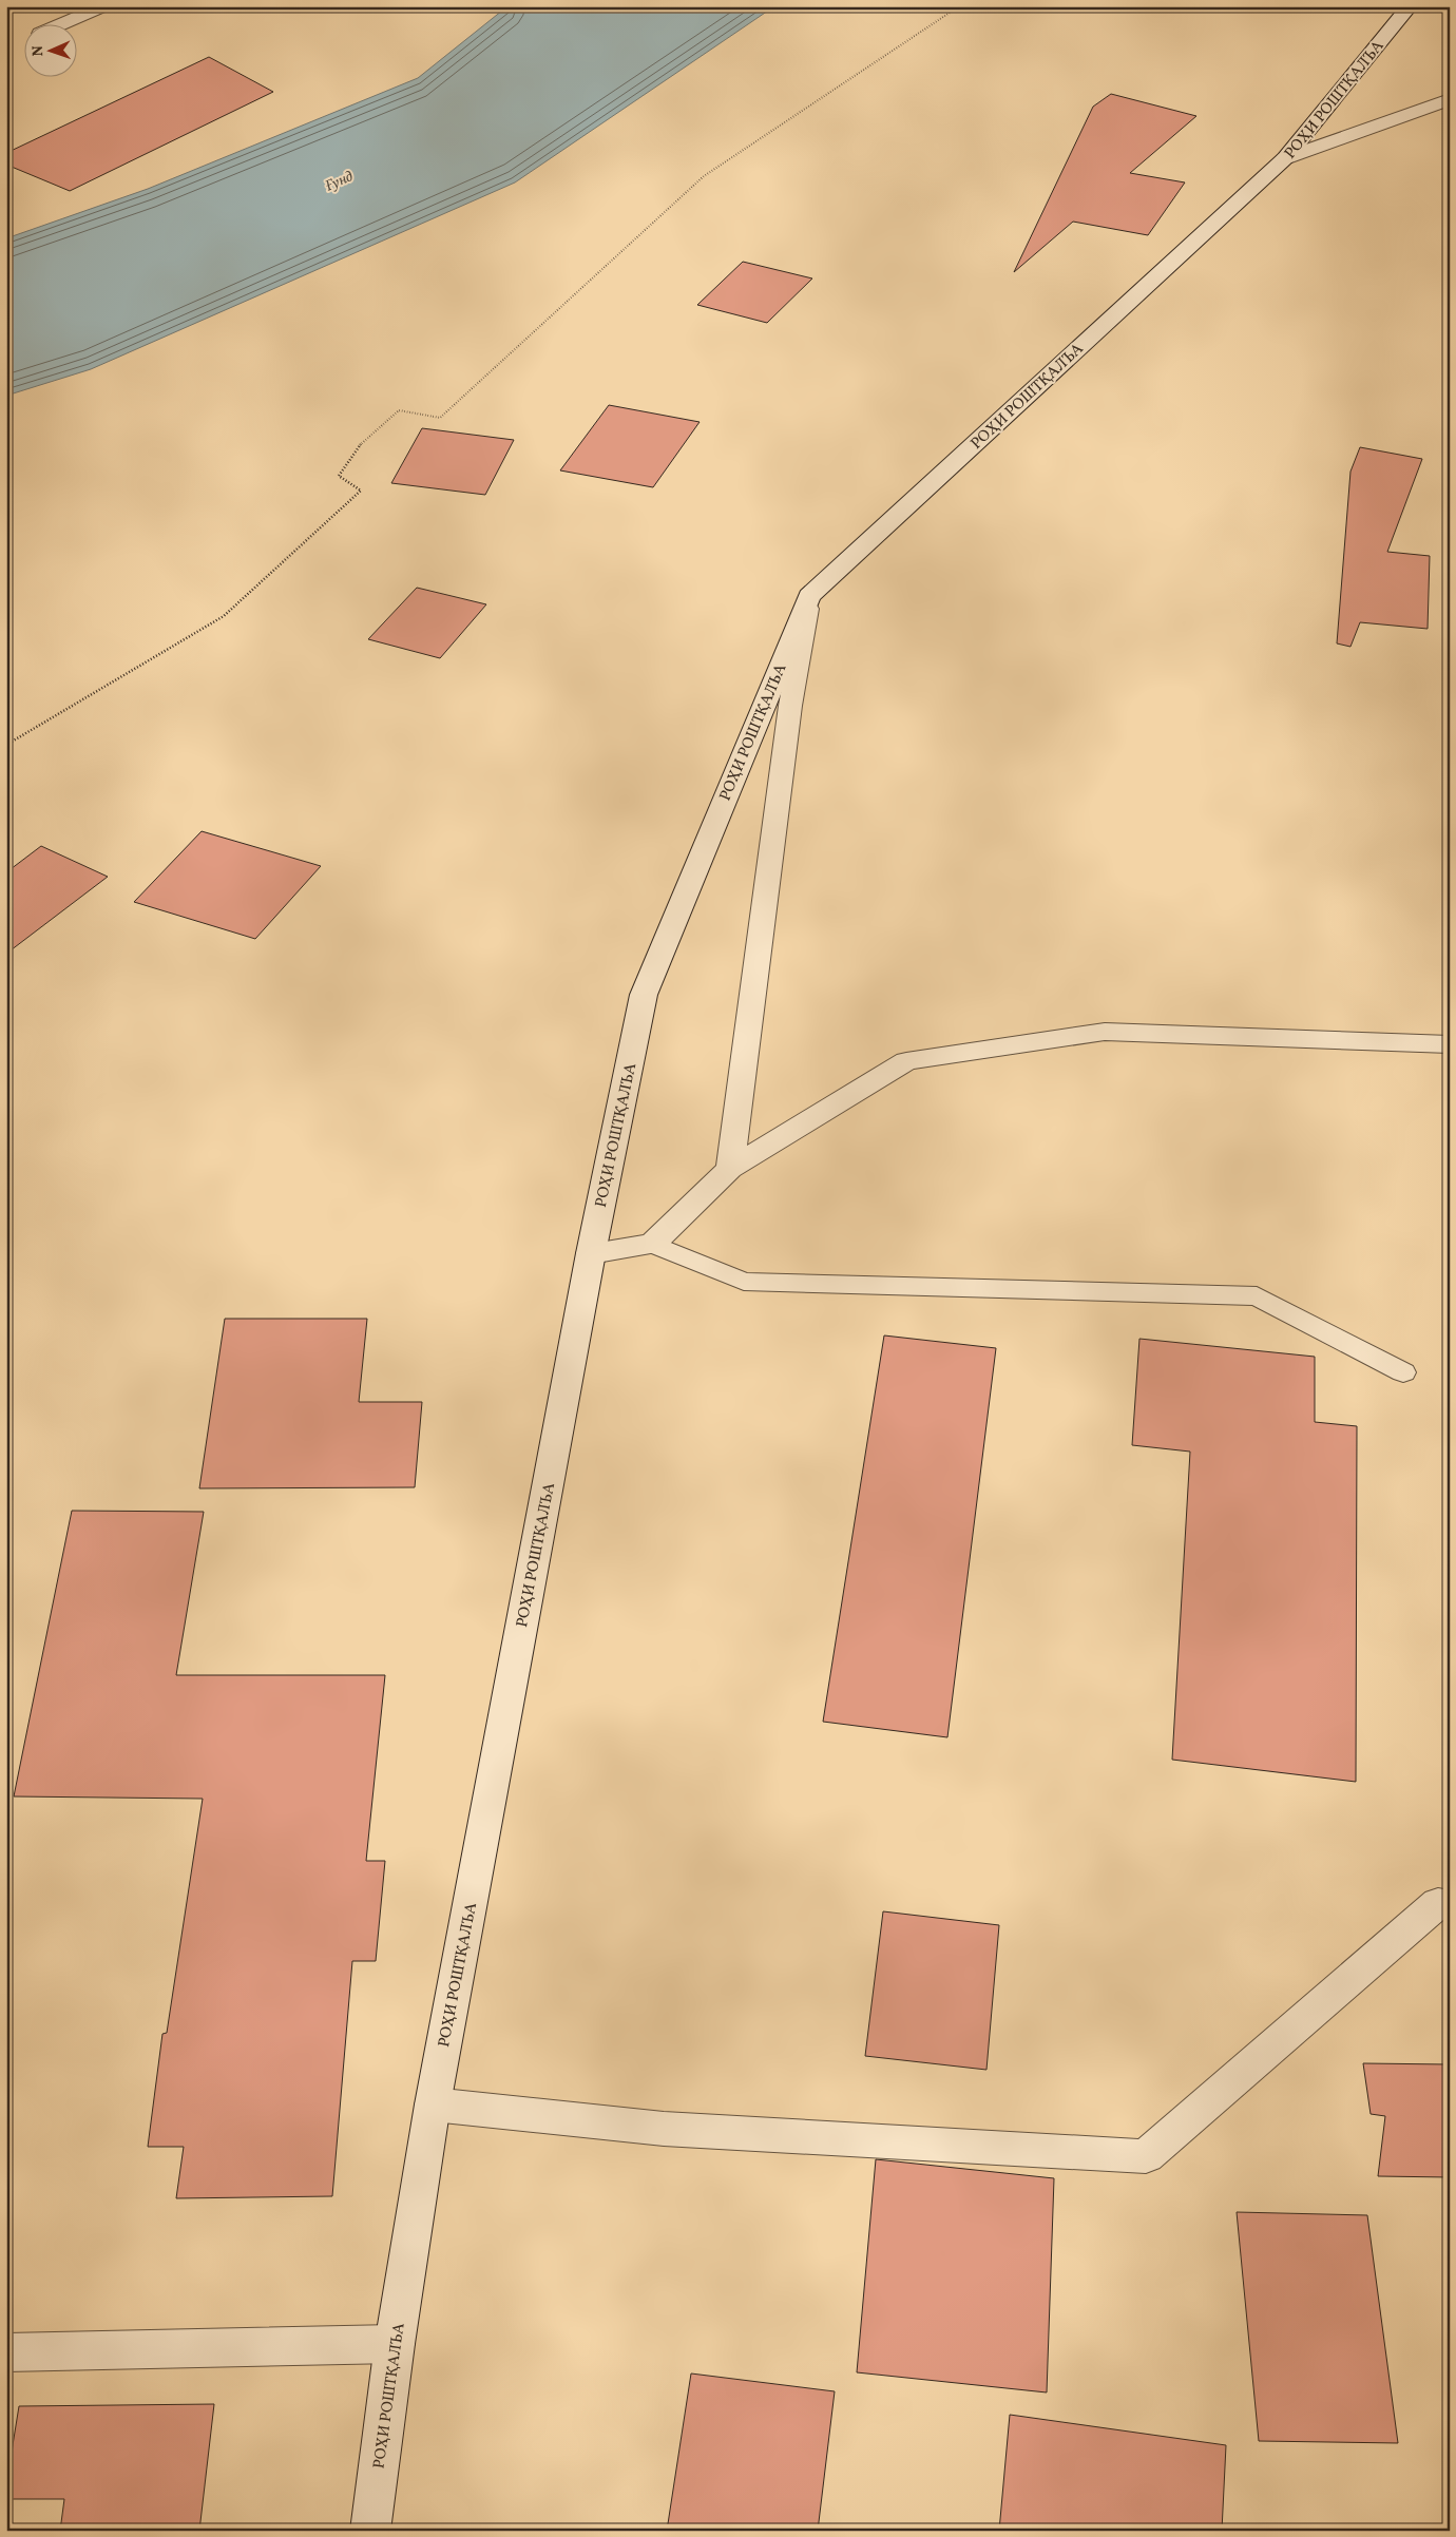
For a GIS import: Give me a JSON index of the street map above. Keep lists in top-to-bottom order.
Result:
{
  "streets": {
    "main road": ["РОҲИ РОШТҚАЛЪА"]
  },
  "water": ["Ғунд"],
  "north": "left"
}
